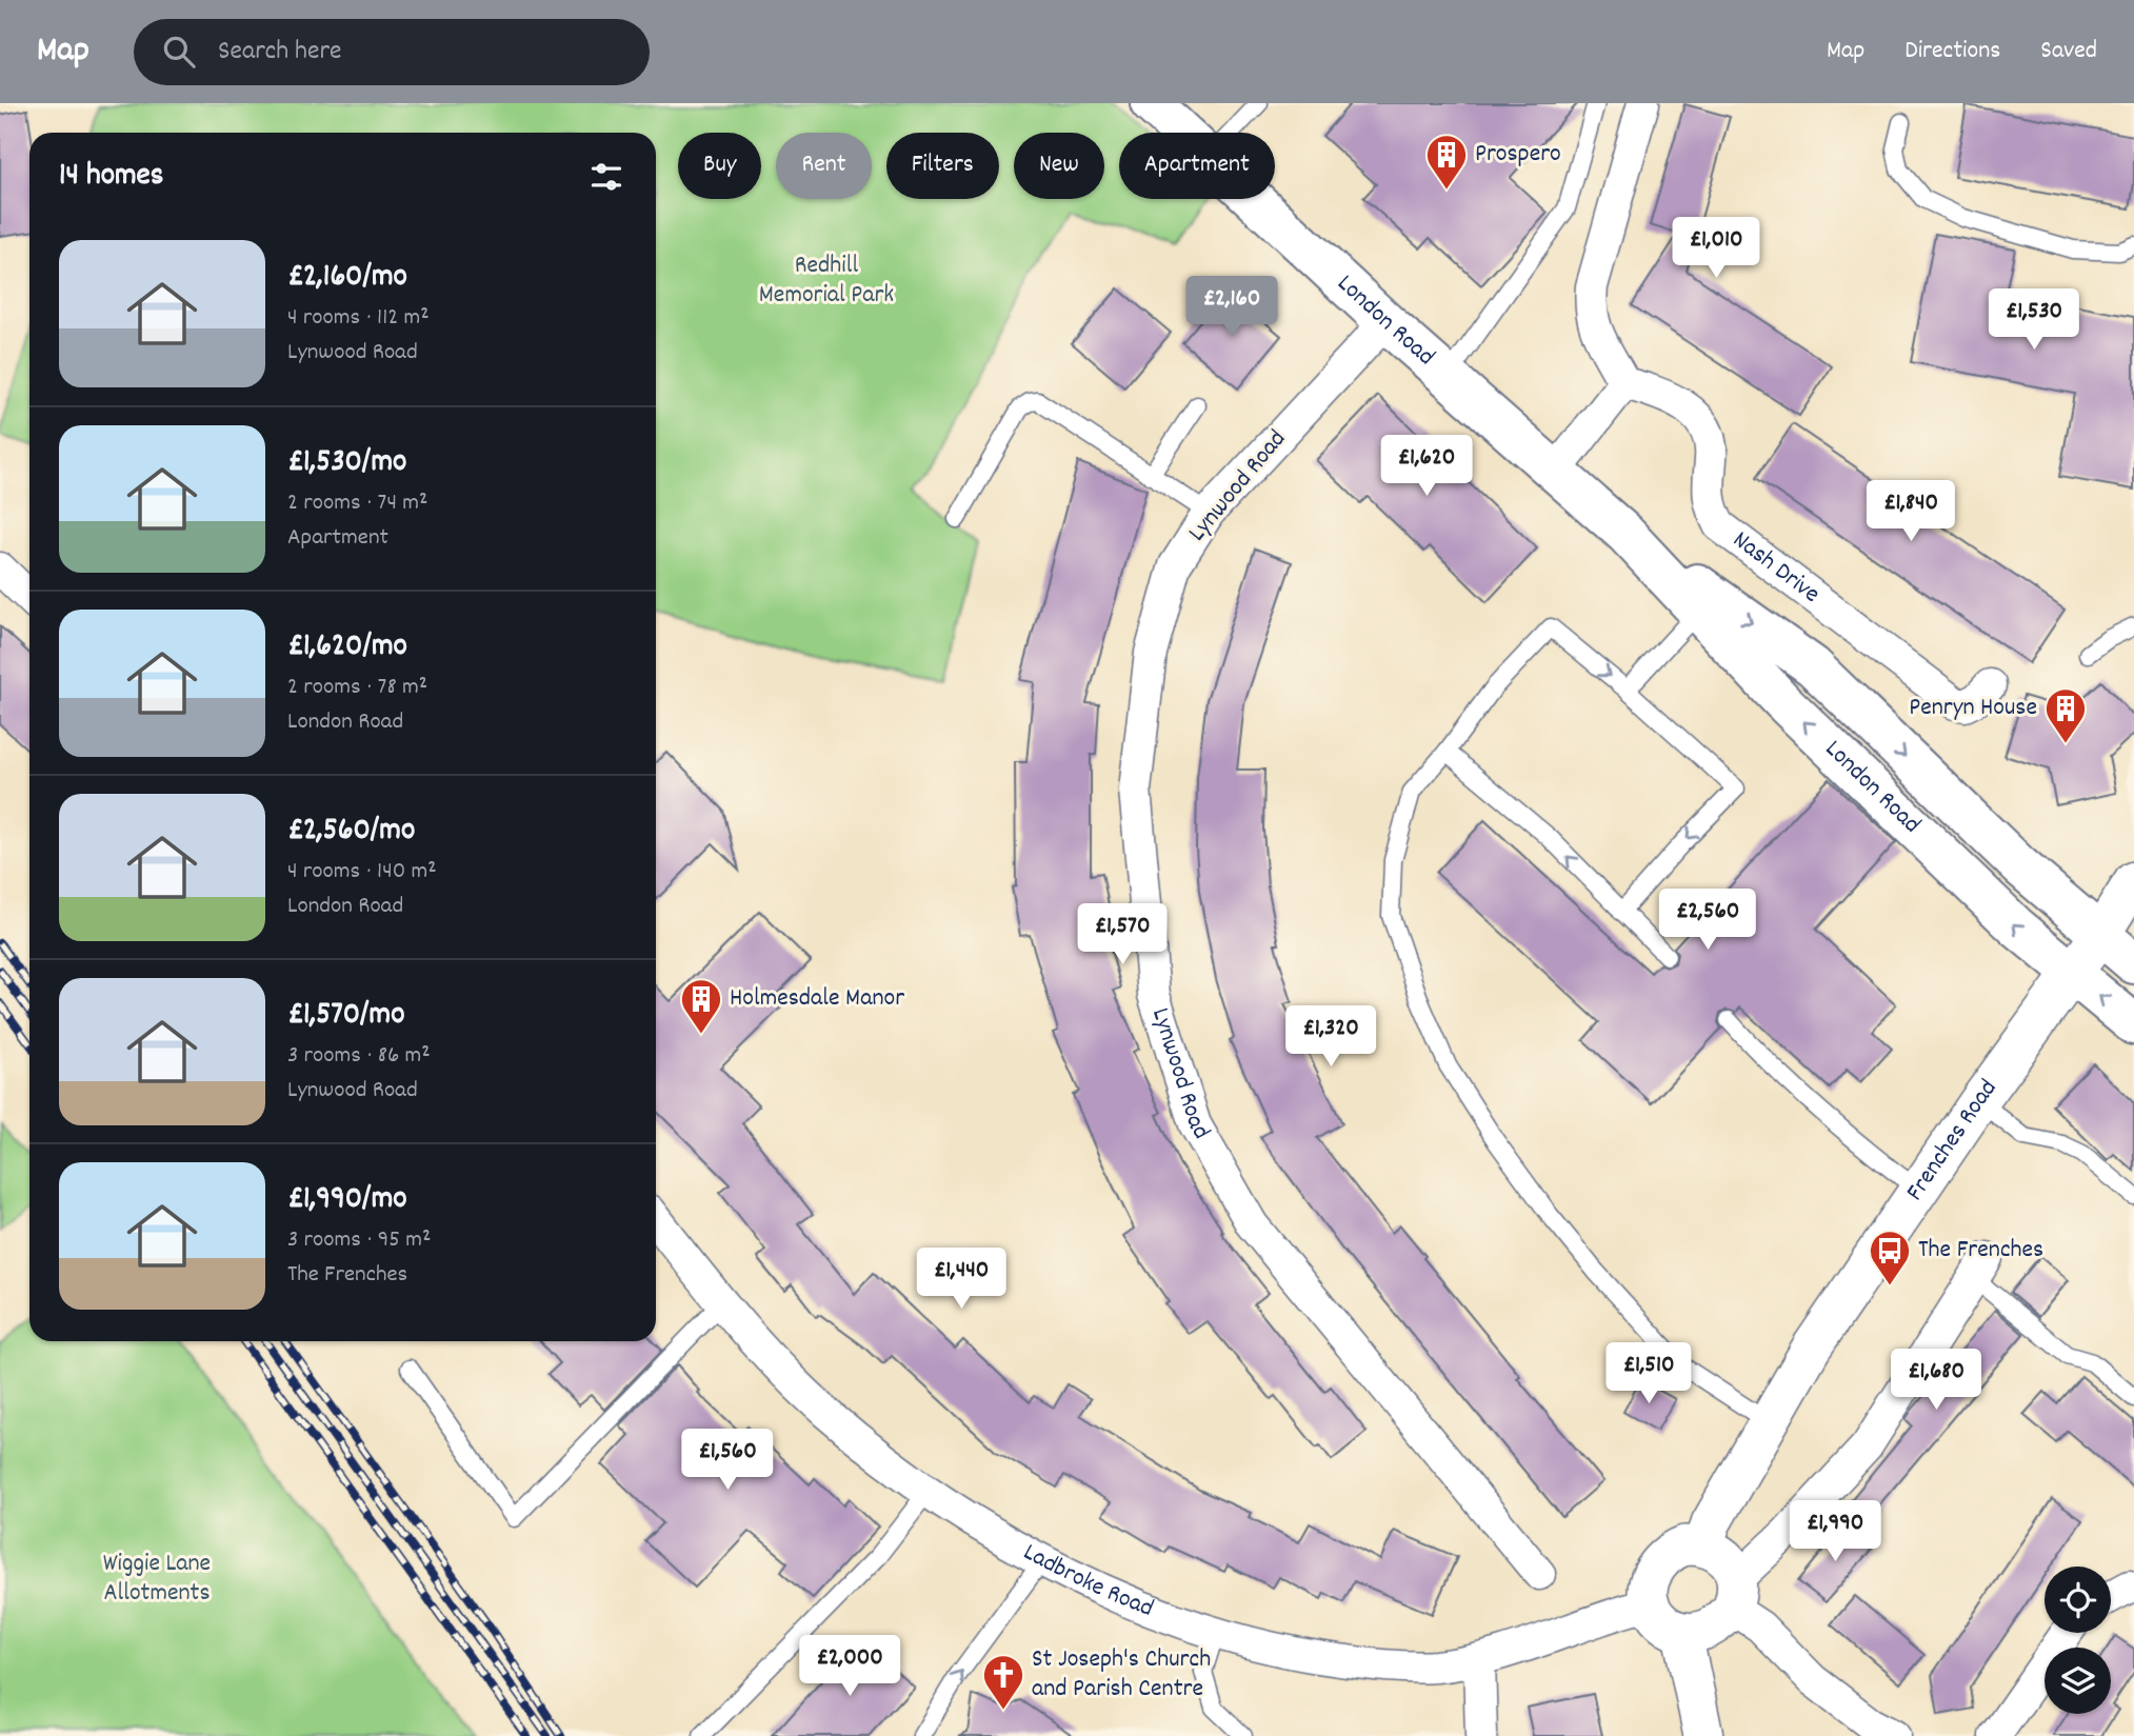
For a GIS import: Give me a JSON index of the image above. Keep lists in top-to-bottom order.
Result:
{
  "streets": {
    "main road": ["London Road"],
    "street": [
      "Lynwood Road",
      "Nash Drive",
      "Frenches Road",
      "Ladbroke Road"
    ]
  },
  "crossings": [
    ["London Road", "Lynwood Road"],
    ["London Road", "Frenches Road"],
    ["Frenches Road", "Ladbroke Road"]
  ],
  "parks": ["Redhill Memorial Park", "Wiggie Lane Allotments"],
  "places": {
    "building": ["Prospero", "Penryn House", "Holmesdale Manor"],
    "bus stop": ["The Frenches"],
    "church": ["St Joseph's Church and Parish Centre"]
  },
  "page": {
    "header": "Map",
    "search": "Search here",
    "nav": ["Map", "Directions", "Saved"],
    "chip": [
      "Buy",
      "Rent",
      "Filters",
      "New",
      "Apartment"
    ],
    "heading": "14 homes",
    "price": [
      "£1,010",
      "£2,160",
      "£1,530",
      "£1,620",
      "£1,840",
      "£2,560",
      "£1,570",
      "£1,320",
      "£1,440",
      "£1,510",
      "£1,680",
      "£1,560",
      "£1,990",
      "£2,000"
    ],
    "list": [
      {
        "name": "£2,160/mo",
        "note": "4 rooms · 112 m² · Lynwood Road"
      },
      {
        "name": "£1,530/mo",
        "note": "2 rooms · 74 m² · Apartment"
      },
      {
        "name": "£1,620/mo",
        "note": "2 rooms · 78 m² · London Road"
      },
      {
        "name": "£2,560/mo",
        "note": "4 rooms · 140 m² · London Road"
      },
      {
        "name": "£1,570/mo",
        "note": "3 rooms · 86 m² · Lynwood Road"
      },
      {
        "name": "£1,990/mo",
        "note": "3 rooms · 95 m² · The Frenches"
      }
    ]
  }
}
